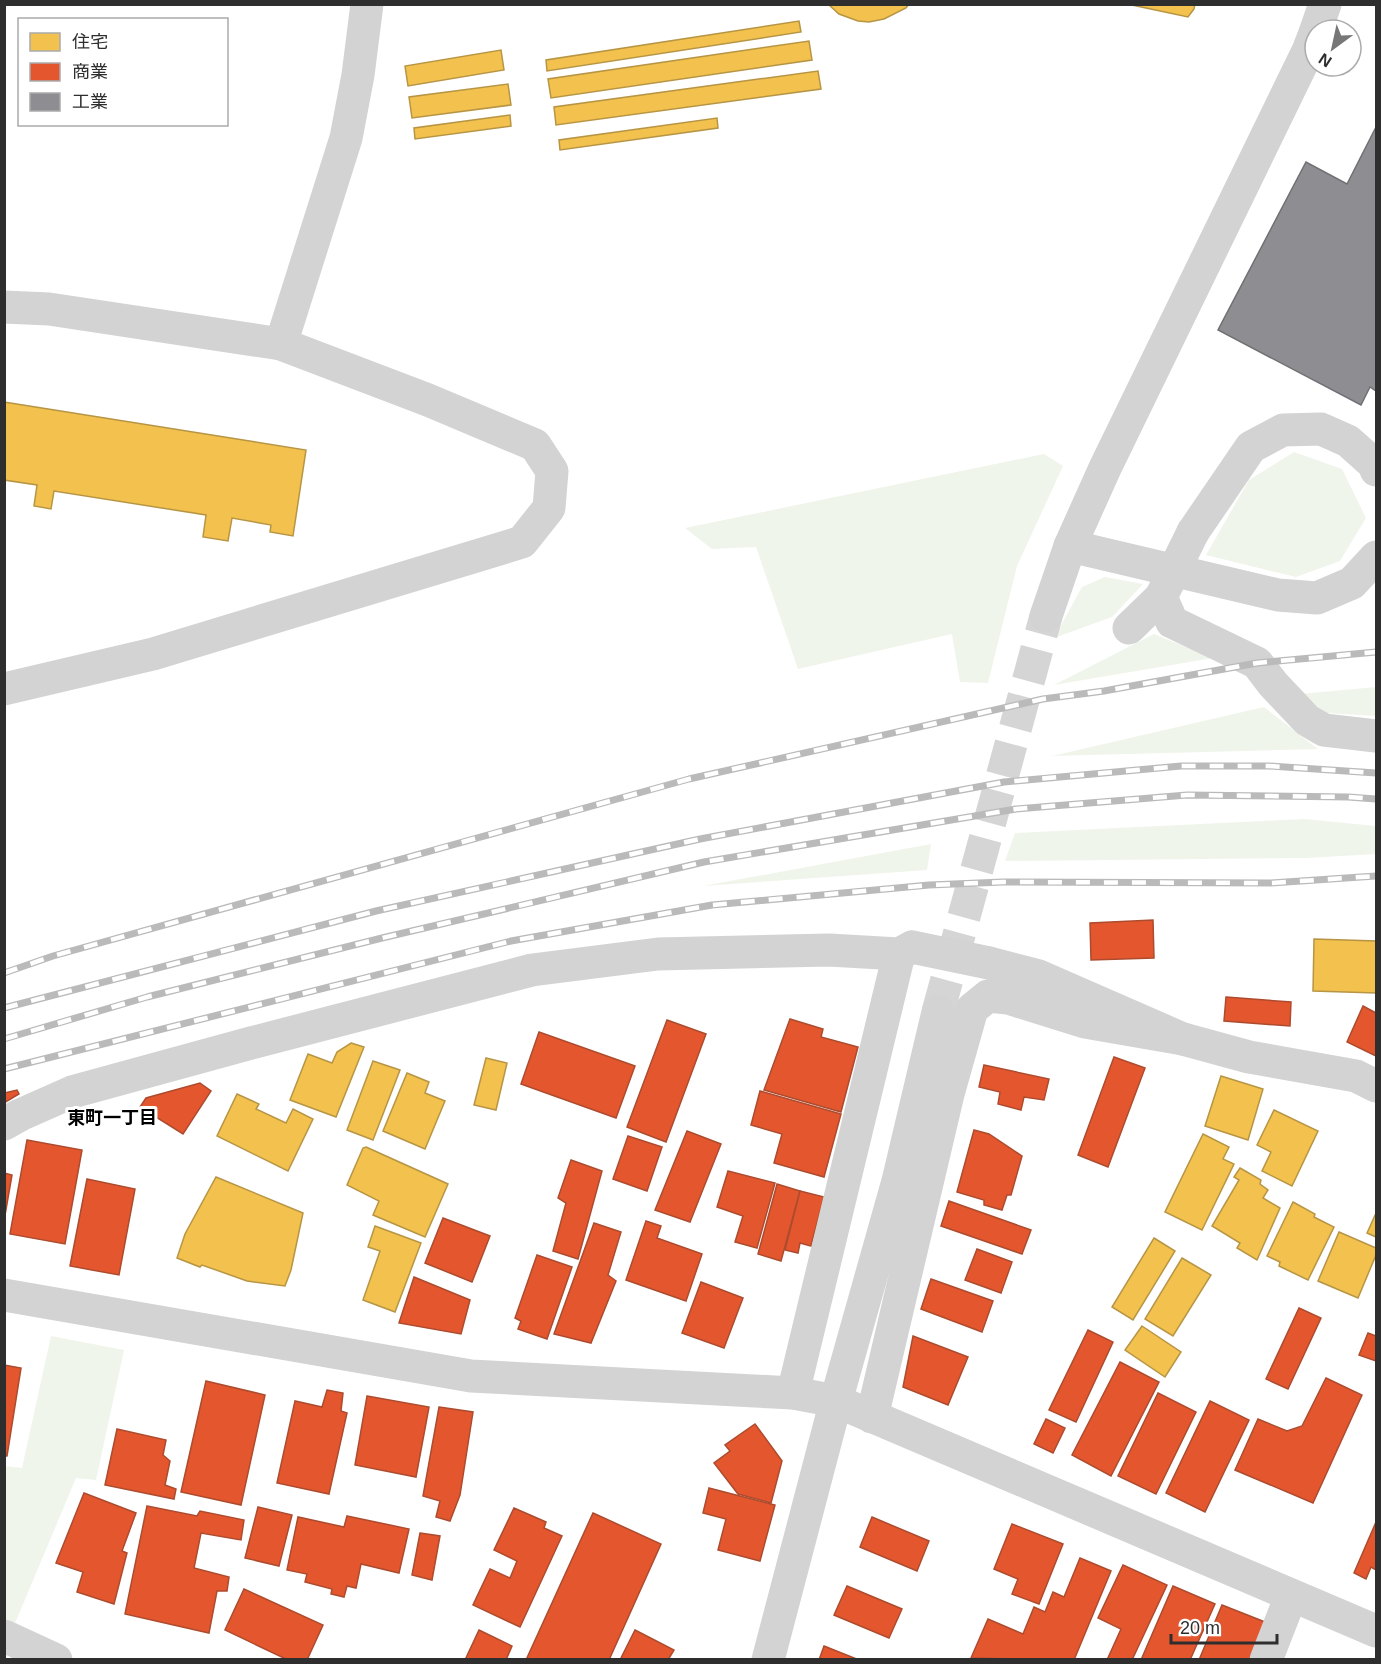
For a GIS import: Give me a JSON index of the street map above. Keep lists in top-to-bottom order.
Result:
{
  "districts": ["東町一丁目"],
  "legend": ["住宅", "商業", "工業"],
  "scale_bar": "20 m",
  "north": "bottom left"
}
